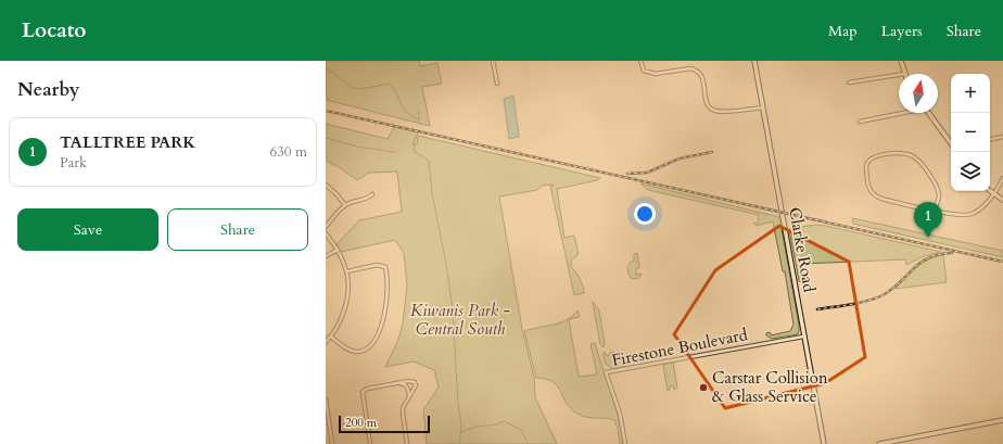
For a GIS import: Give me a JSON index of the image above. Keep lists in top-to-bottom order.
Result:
{
  "streets": {
    "main road": ["Clarke Road"],
    "street": ["Firestone Boulevard"]
  },
  "crossings": [
    ["Clarke Road", "Firestone Boulevard"]
  ],
  "parks": ["Kiwanis Park - Central South"],
  "places": ["Carstar Collision & Glass Service"],
  "scale_bar": "200 m",
  "north": "top",
  "page": {
    "header": "Locato",
    "nav": ["Map", "Layers", "Share"],
    "heading": "Nearby",
    "map_buttons": ["+", "−"],
    "list": [
      {
        "mark": "1",
        "name": "TALLTREE PARK",
        "note": "Park",
        "value": "630 m"
      }
    ],
    "buttons": ["Save", "Share"],
    "pins": "1",
    "scale": "200 m"
  }
}
